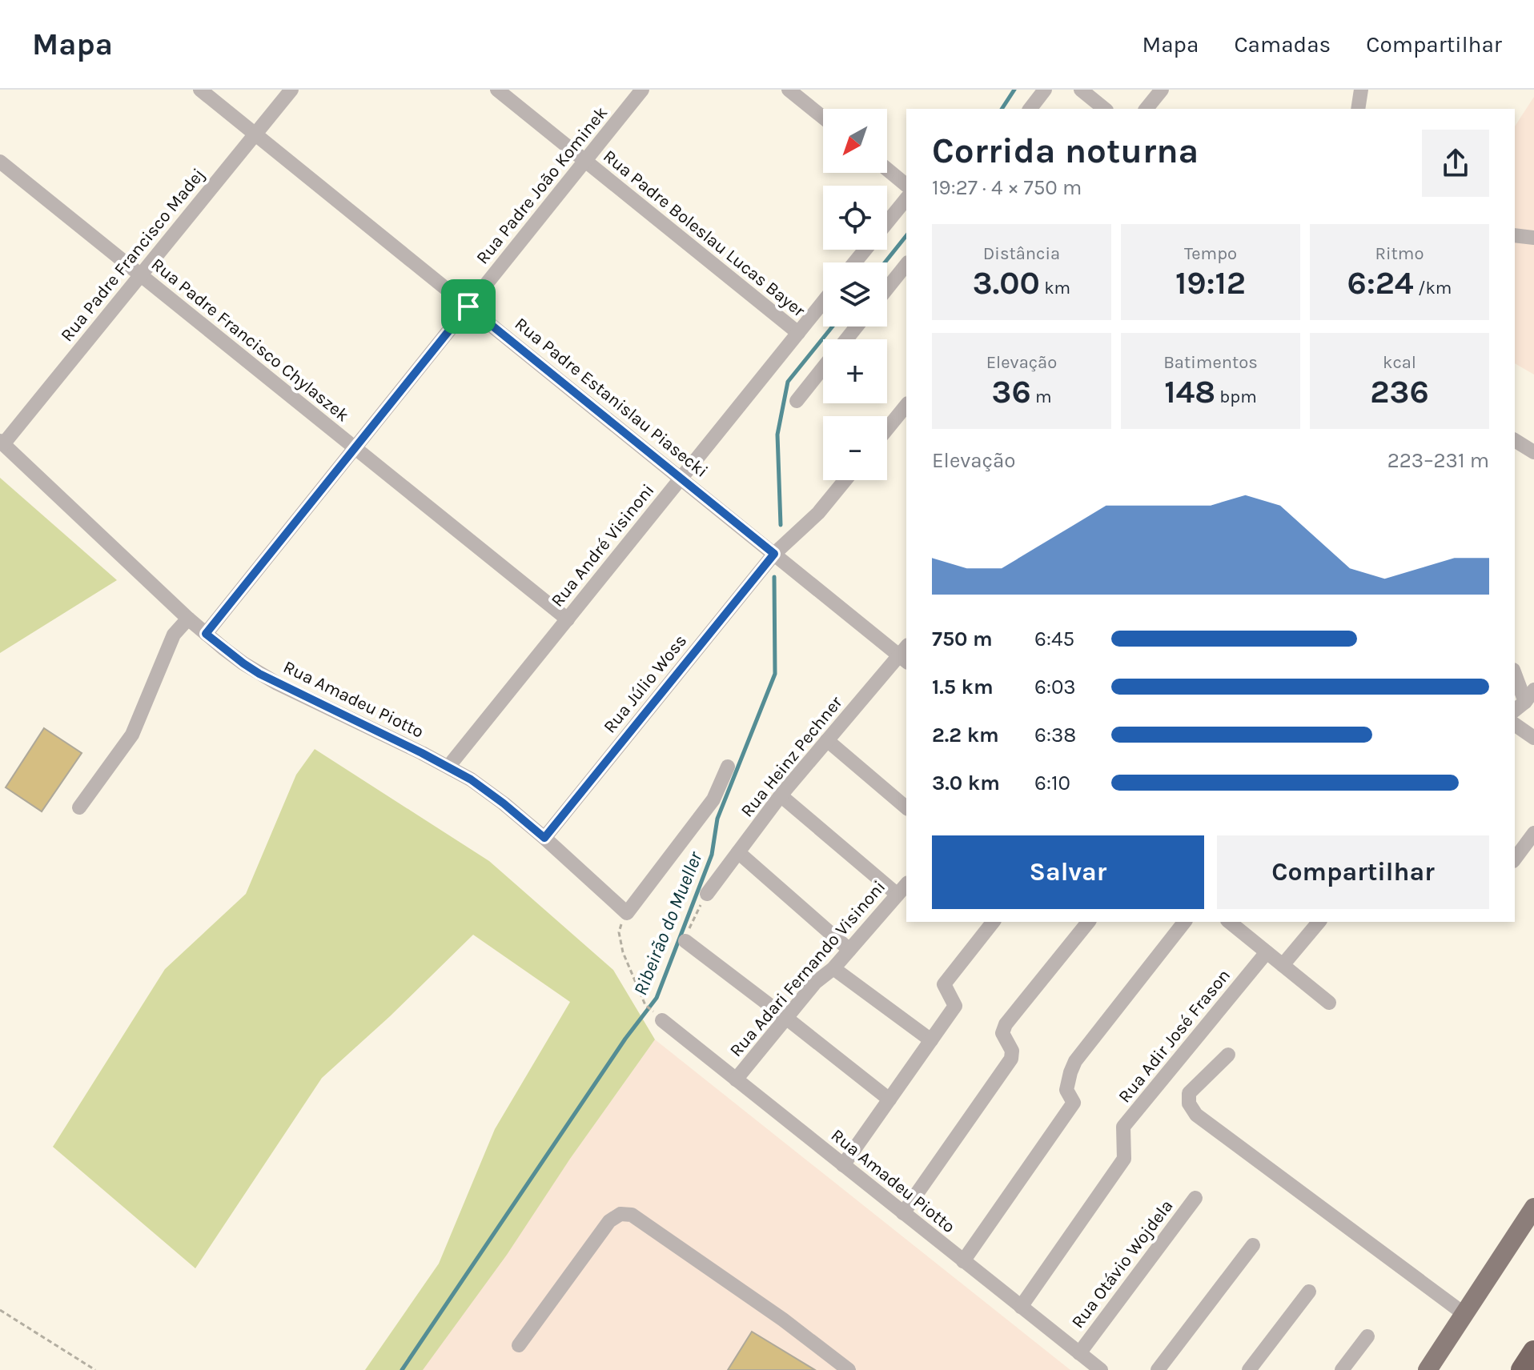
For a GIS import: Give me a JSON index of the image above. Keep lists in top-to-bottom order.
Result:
{
  "streets": {
    "street": [
      "Rua Padre João Kominek",
      "Rua Padre Boleslau Lucas Bayer",
      "Rua Padre Francisco Madej",
      "Rua Padre Francisco Chylaszek",
      "Rua Padre Estanislau Piasecki",
      "Rua André Visinoni",
      "Rua Júlio Woss",
      "Rua Amadeu Piotto",
      "Rua Heinz Pechner",
      "Rua Adari Fernando Visinoni",
      "Rua Adir José Frason",
      "Rua Otávio Wojdela"
    ]
  },
  "crossings": [
    ["Rua Padre João Kominek", "Rua Padre Boleslau Lucas Bayer"],
    ["Rua Padre João Kominek", "Rua Padre Francisco Chylaszek"],
    ["Rua Padre João Kominek", "Rua Padre Estanislau Piasecki"],
    ["Rua Padre João Kominek", "Rua Amadeu Piotto"],
    ["Rua Padre Boleslau Lucas Bayer", "Rua André Visinoni"],
    ["Rua Padre Francisco Madej", "Rua Padre Francisco Chylaszek"],
    ["Rua Padre Francisco Madej", "Rua Padre Estanislau Piasecki"],
    ["Rua Padre Francisco Madej", "Rua Amadeu Piotto"],
    ["Rua Padre Francisco Chylaszek", "Rua André Visinoni"],
    ["Rua Padre Estanislau Piasecki", "Rua André Visinoni"],
    ["Rua Padre Estanislau Piasecki", "Rua Júlio Woss"],
    ["Rua Padre Estanislau Piasecki", "Rua Heinz Pechner"],
    ["Rua André Visinoni", "Rua Amadeu Piotto"],
    ["Rua Júlio Woss", "Rua Amadeu Piotto"],
    ["Rua Amadeu Piotto", "Rua Adari Fernando Visinoni"],
    ["Rua Amadeu Piotto", "Rua Adir José Frason"],
    ["Rua Amadeu Piotto", "Rua Otávio Wojdela"]
  ],
  "water": ["Ribeirão do Mueller"],
  "north": "bottom left",
  "page": {
    "header": "Mapa",
    "nav": ["Mapa", "Camadas", "Compartilhar"],
    "map_buttons": ["+", "−"],
    "heading": ["Corrida noturna", "19:27 · 4 × 750 m"],
    "stats": [
      ["Distância", "3.00 km"],
      ["Tempo", "19:12"],
      ["Ritmo", "6:24 /km"],
      ["Elevação", "36 m"],
      ["Batimentos", "148 bpm"],
      ["kcal", "236"]
    ],
    "chart": ["Elevação", "223–231 m"],
    "list": [
      {
        "name": "750 m",
        "note": "6:45"
      },
      {
        "name": "1.5 km",
        "note": "6:03"
      },
      {
        "name": "2.2 km",
        "note": "6:38"
      },
      {
        "name": "3.0 km",
        "note": "6:10"
      }
    ],
    "buttons": ["Salvar", "Compartilhar"]
  }
}
